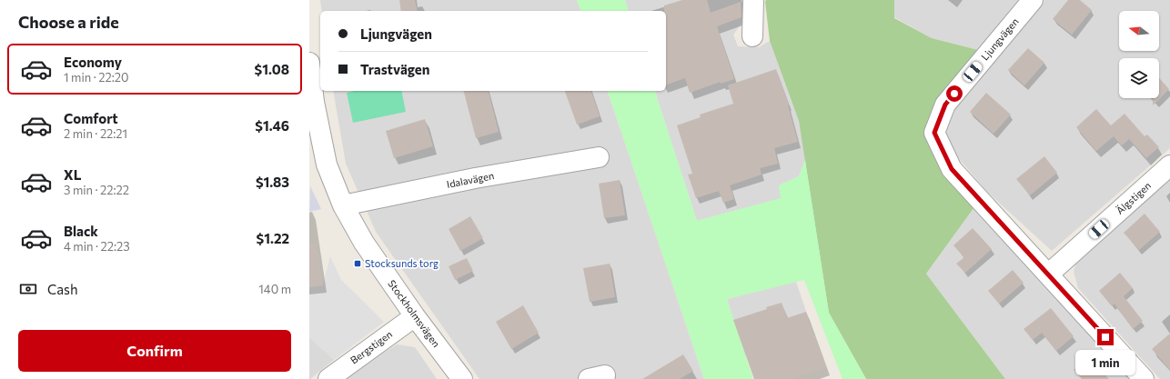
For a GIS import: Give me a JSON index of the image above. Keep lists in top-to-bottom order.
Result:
{
  "streets": {
    "street": [
      "Ljungvägen",
      "Idalavägen",
      "Älgstigen",
      "Stockholmsvägen",
      "Bergstigen"
    ]
  },
  "crossings": [
    ["Ljungvägen", "Älgstigen"],
    ["Idalavägen", "Stockholmsvägen"],
    ["Stockholmsvägen", "Bergstigen"]
  ],
  "places": {
    "transit": ["Stocksunds torg"]
  },
  "north": "left",
  "page": {
    "heading": "Choose a ride",
    "banner": ["Ljungvägen", "Trastvägen"],
    "list": [
      {
        "name": "Economy",
        "note": "1 min · 22:20",
        "value": "$1.08"
      },
      {
        "name": "Comfort",
        "note": "2 min · 22:21",
        "value": "$1.46"
      },
      {
        "name": "XL",
        "note": "3 min · 22:22",
        "value": "$1.83"
      },
      {
        "name": "Black",
        "note": "4 min · 22:23",
        "value": "$1.22"
      }
    ],
    "pay": ["Cash", "140 m"],
    "buttons": "Confirm",
    "bubble": "1 min"
  }
}
